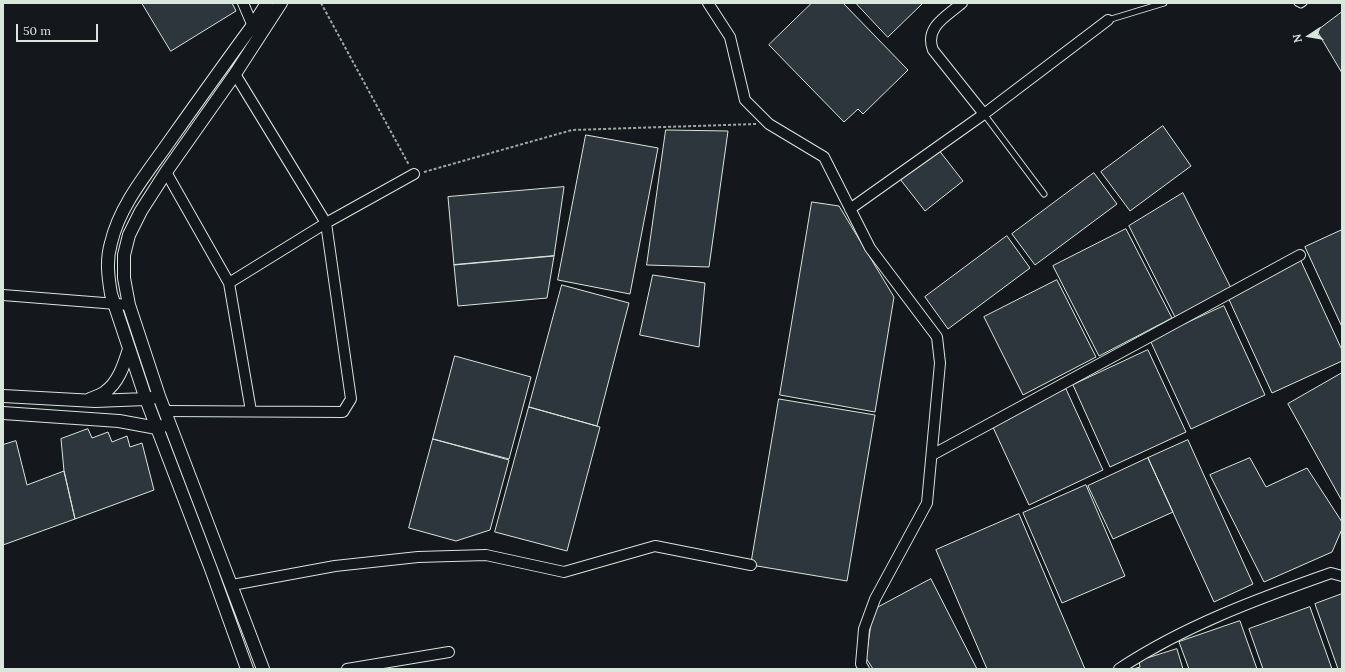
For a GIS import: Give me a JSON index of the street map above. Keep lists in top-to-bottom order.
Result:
{
  "scale_bar": "50 m",
  "north": "left"
}
